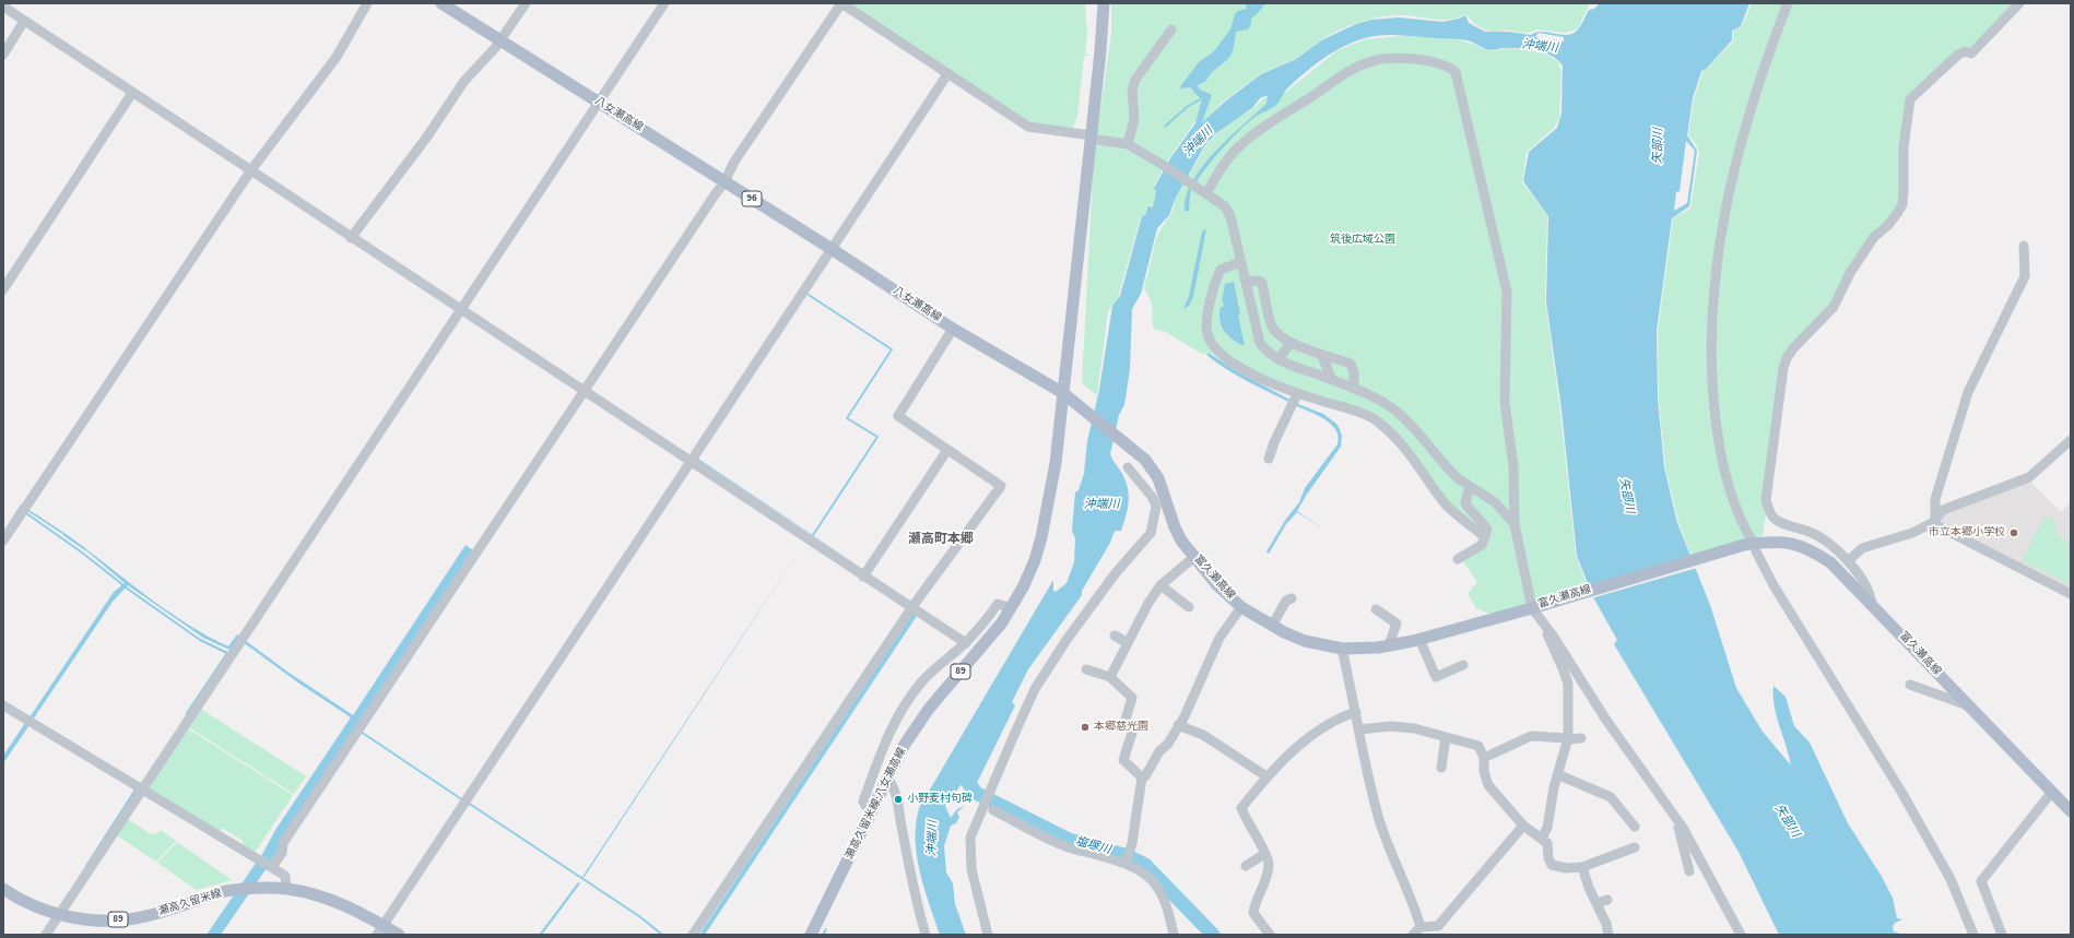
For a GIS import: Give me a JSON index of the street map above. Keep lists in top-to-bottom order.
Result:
{
  "streets": {
    "main road": [
      "八女瀬高線",
      "96",
      "富久瀬高線",
      "89",
      "瀬高久留米線;八女瀬高線",
      "瀬高久留米線"
    ]
  },
  "crossings": [
    ["八女瀬高線", "富久瀬高線"],
    ["八女瀬高線", "瀬高久留米線;八女瀬高線"],
    ["富久瀬高線", "瀬高久留米線;八女瀬高線"]
  ],
  "districts": ["瀬高町本郷"],
  "water": ["沖端川", "矢部川", "塩塚川"],
  "parks": ["筑後広域公園"],
  "places": ["市立本郷小学校", "本郷慈光園", "小野麦村句碑"]
}
